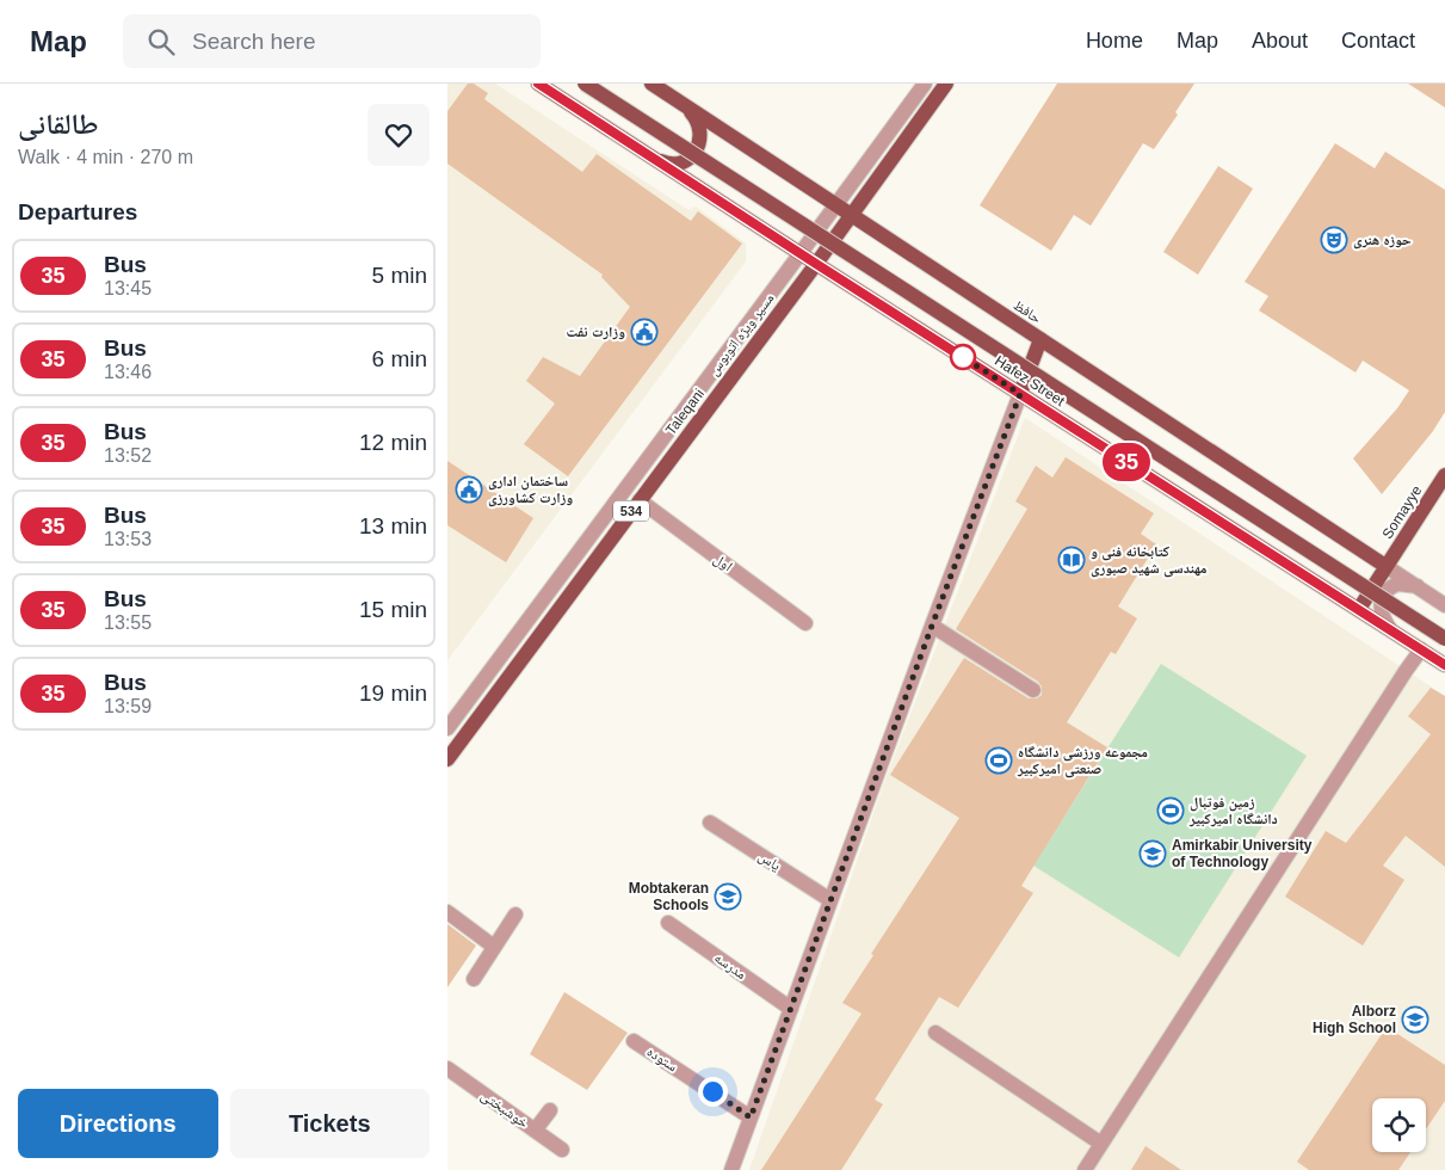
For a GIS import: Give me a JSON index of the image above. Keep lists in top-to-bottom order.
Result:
{
  "streets": {
    "main road": [
      "حافظ",
      "Hafez Street",
      "Taleqani",
      "534",
      "Somayye"
    ],
    "street": [
      "مسیر ویژه اتوبوس",
      "اول",
      "یاس",
      "مدرسه",
      "ستوده",
      "خوشبختی"
    ]
  },
  "crossings": [
    ["حافظ", "مسیر ویژه اتوبوس"],
    ["حافظ", "Taleqani"],
    ["حافظ", "Somayye"],
    ["مسیر ویژه اتوبوس", "Hafez Street"],
    ["Hafez Street", "Taleqani"],
    ["Hafez Street", "Somayye"],
    ["Taleqani", "اول"]
  ],
  "places": {
    "theatre": ["حوزه هنری"],
    "public building": ["وزارت نفت", "ساختمان اداری وزارت کشاورزی"],
    "library": ["کتابخانه فنی و مهندسی شهید صبوری"],
    "sports": ["مجموعه ورزشی دانشگاه صنعتی امیرکبیر", "زمین فوتبال دانشگاه امیرکبیر"],
    "school or university": ["Amirkabir University of Technology", "Mobtakeran Schools", "Alborz High School"]
  },
  "lines": ["bus line 35"],
  "page": {
    "header": "Map",
    "search": "Search here",
    "nav": [
      "Home",
      "Map",
      "About",
      "Contact"
    ],
    "heading": [
      ["طالقانی", "Walk · 4 min · 270 m"],
      "Departures"
    ],
    "on_map": "35",
    "list": [
      {
        "mark": "35",
        "name": "Bus",
        "note": "13:45",
        "value": "5 min"
      },
      {
        "mark": "35",
        "name": "Bus",
        "note": "13:46",
        "value": "6 min"
      },
      {
        "mark": "35",
        "name": "Bus",
        "note": "13:52",
        "value": "12 min"
      },
      {
        "mark": "35",
        "name": "Bus",
        "note": "13:53",
        "value": "13 min"
      },
      {
        "mark": "35",
        "name": "Bus",
        "note": "13:55",
        "value": "15 min"
      },
      {
        "mark": "35",
        "name": "Bus",
        "note": "13:59",
        "value": "19 min"
      }
    ],
    "buttons": ["Directions", "Tickets"]
  }
}
